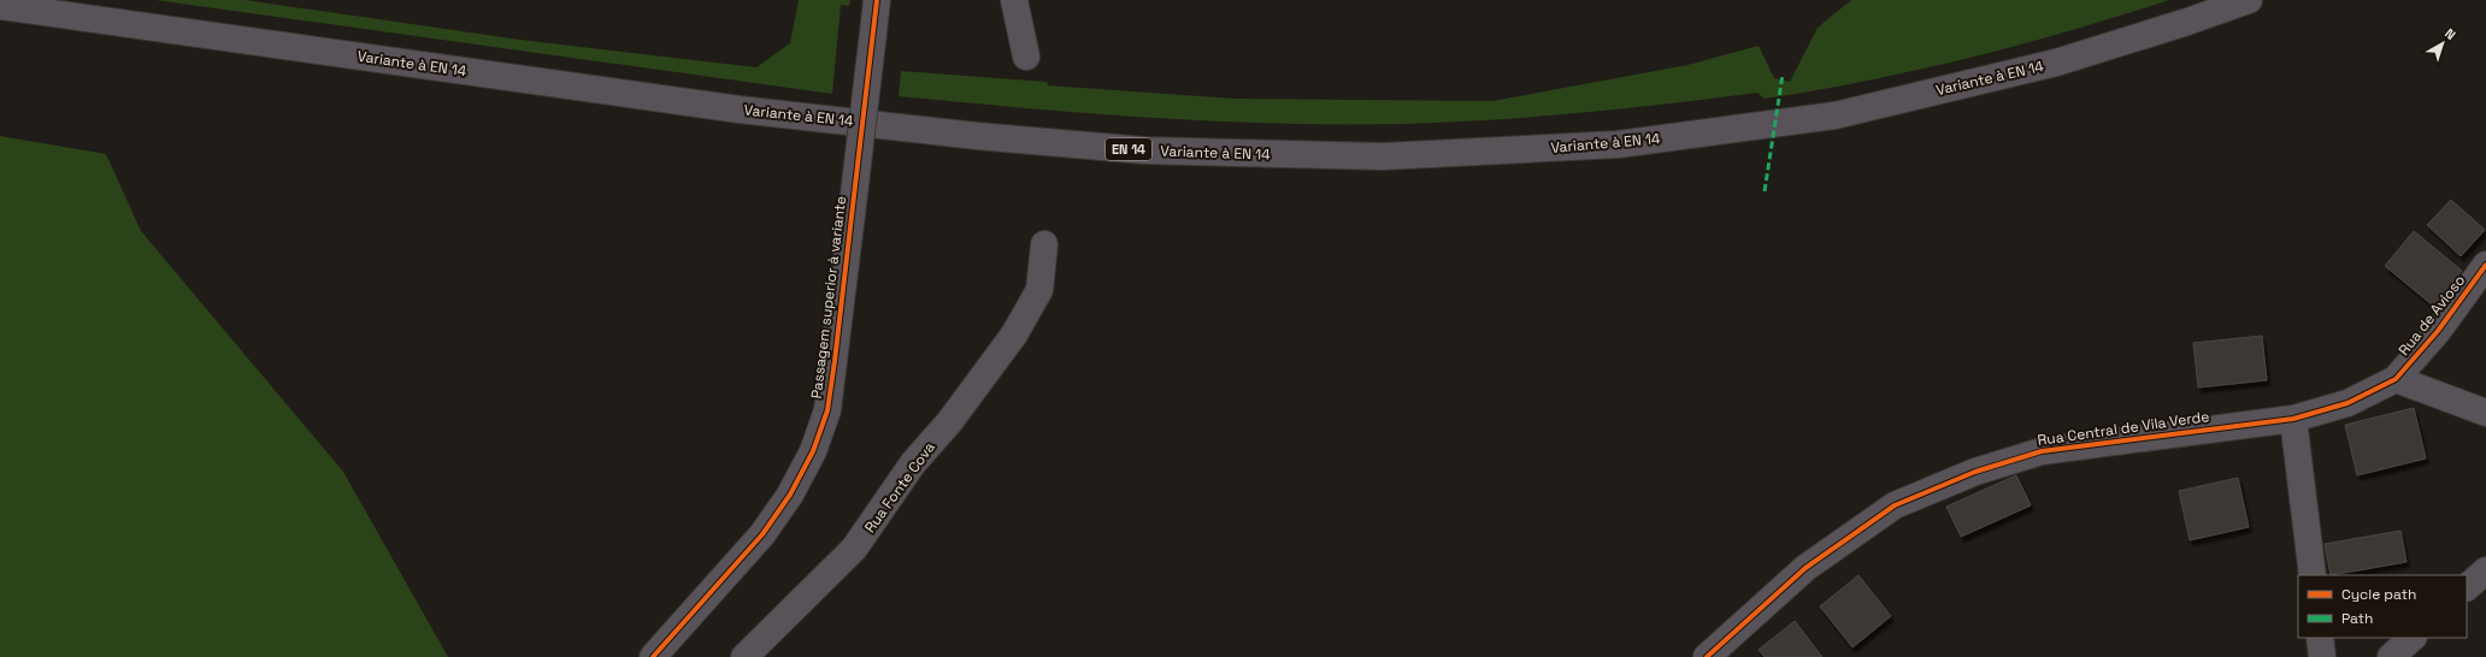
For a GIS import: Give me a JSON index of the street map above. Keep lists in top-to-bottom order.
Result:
{
  "streets": {
    "main road": ["Variante à EN 14", "EN 14"],
    "street": [
      "Passagem superior à variante",
      "Rua de Avioso",
      "Rua Central de Vila Verde",
      "Rua Fonte Cova"
    ]
  },
  "crossings": [
    ["Rua de Avioso", "Rua Central de Vila Verde"]
  ],
  "legend": ["Cycle path", "Path"],
  "north": "top right"
}
